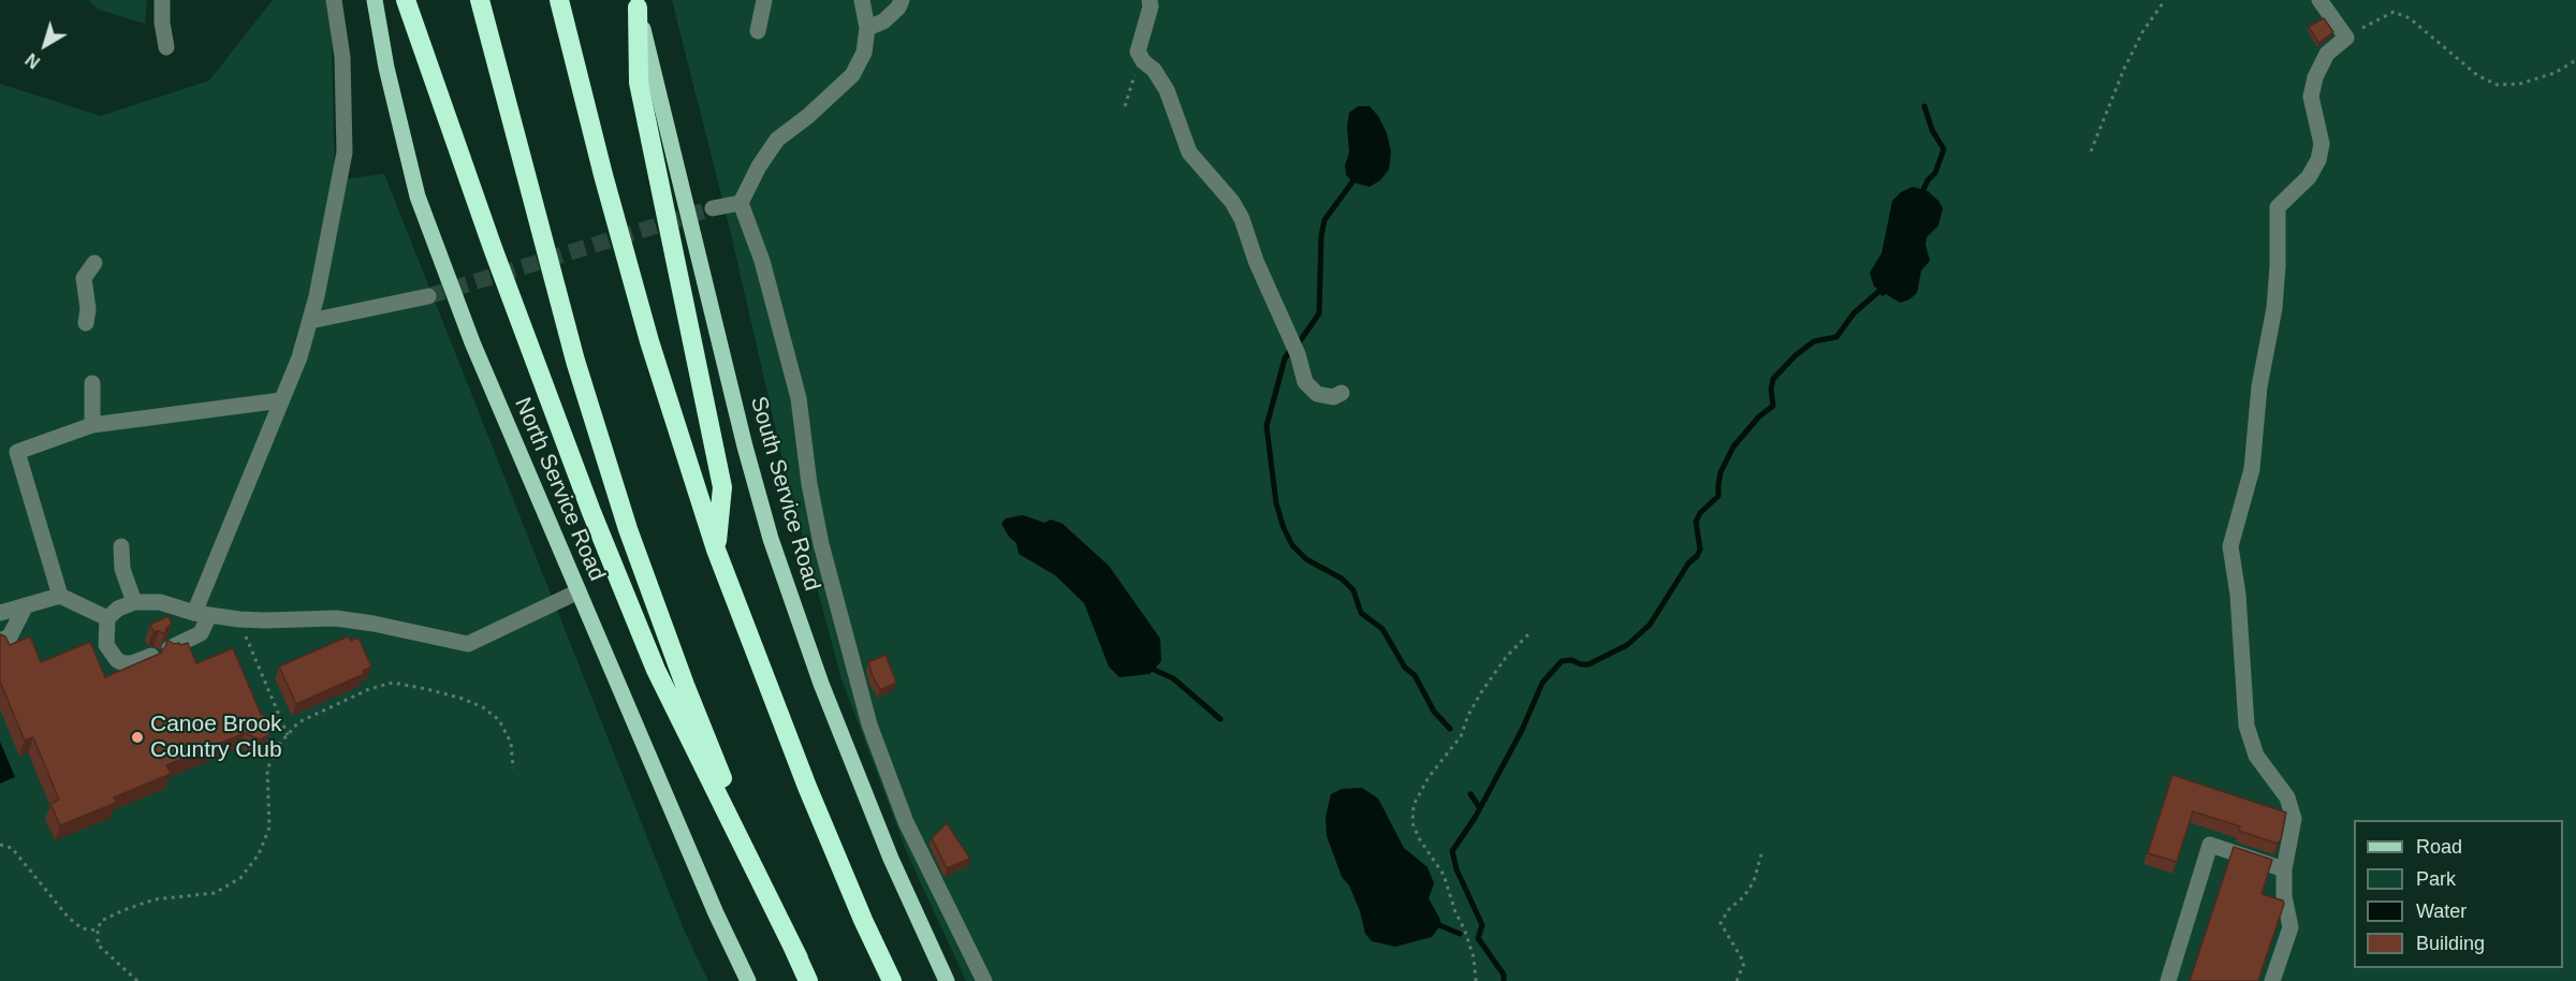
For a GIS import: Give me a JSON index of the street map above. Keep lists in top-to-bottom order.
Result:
{
  "streets": {
    "main road": ["North Service Road", "South Service Road"]
  },
  "places": ["Canoe Brook Country Club"],
  "legend": [
    "Road",
    "Park",
    "Water",
    "Building"
  ],
  "north": "bottom left"
}
